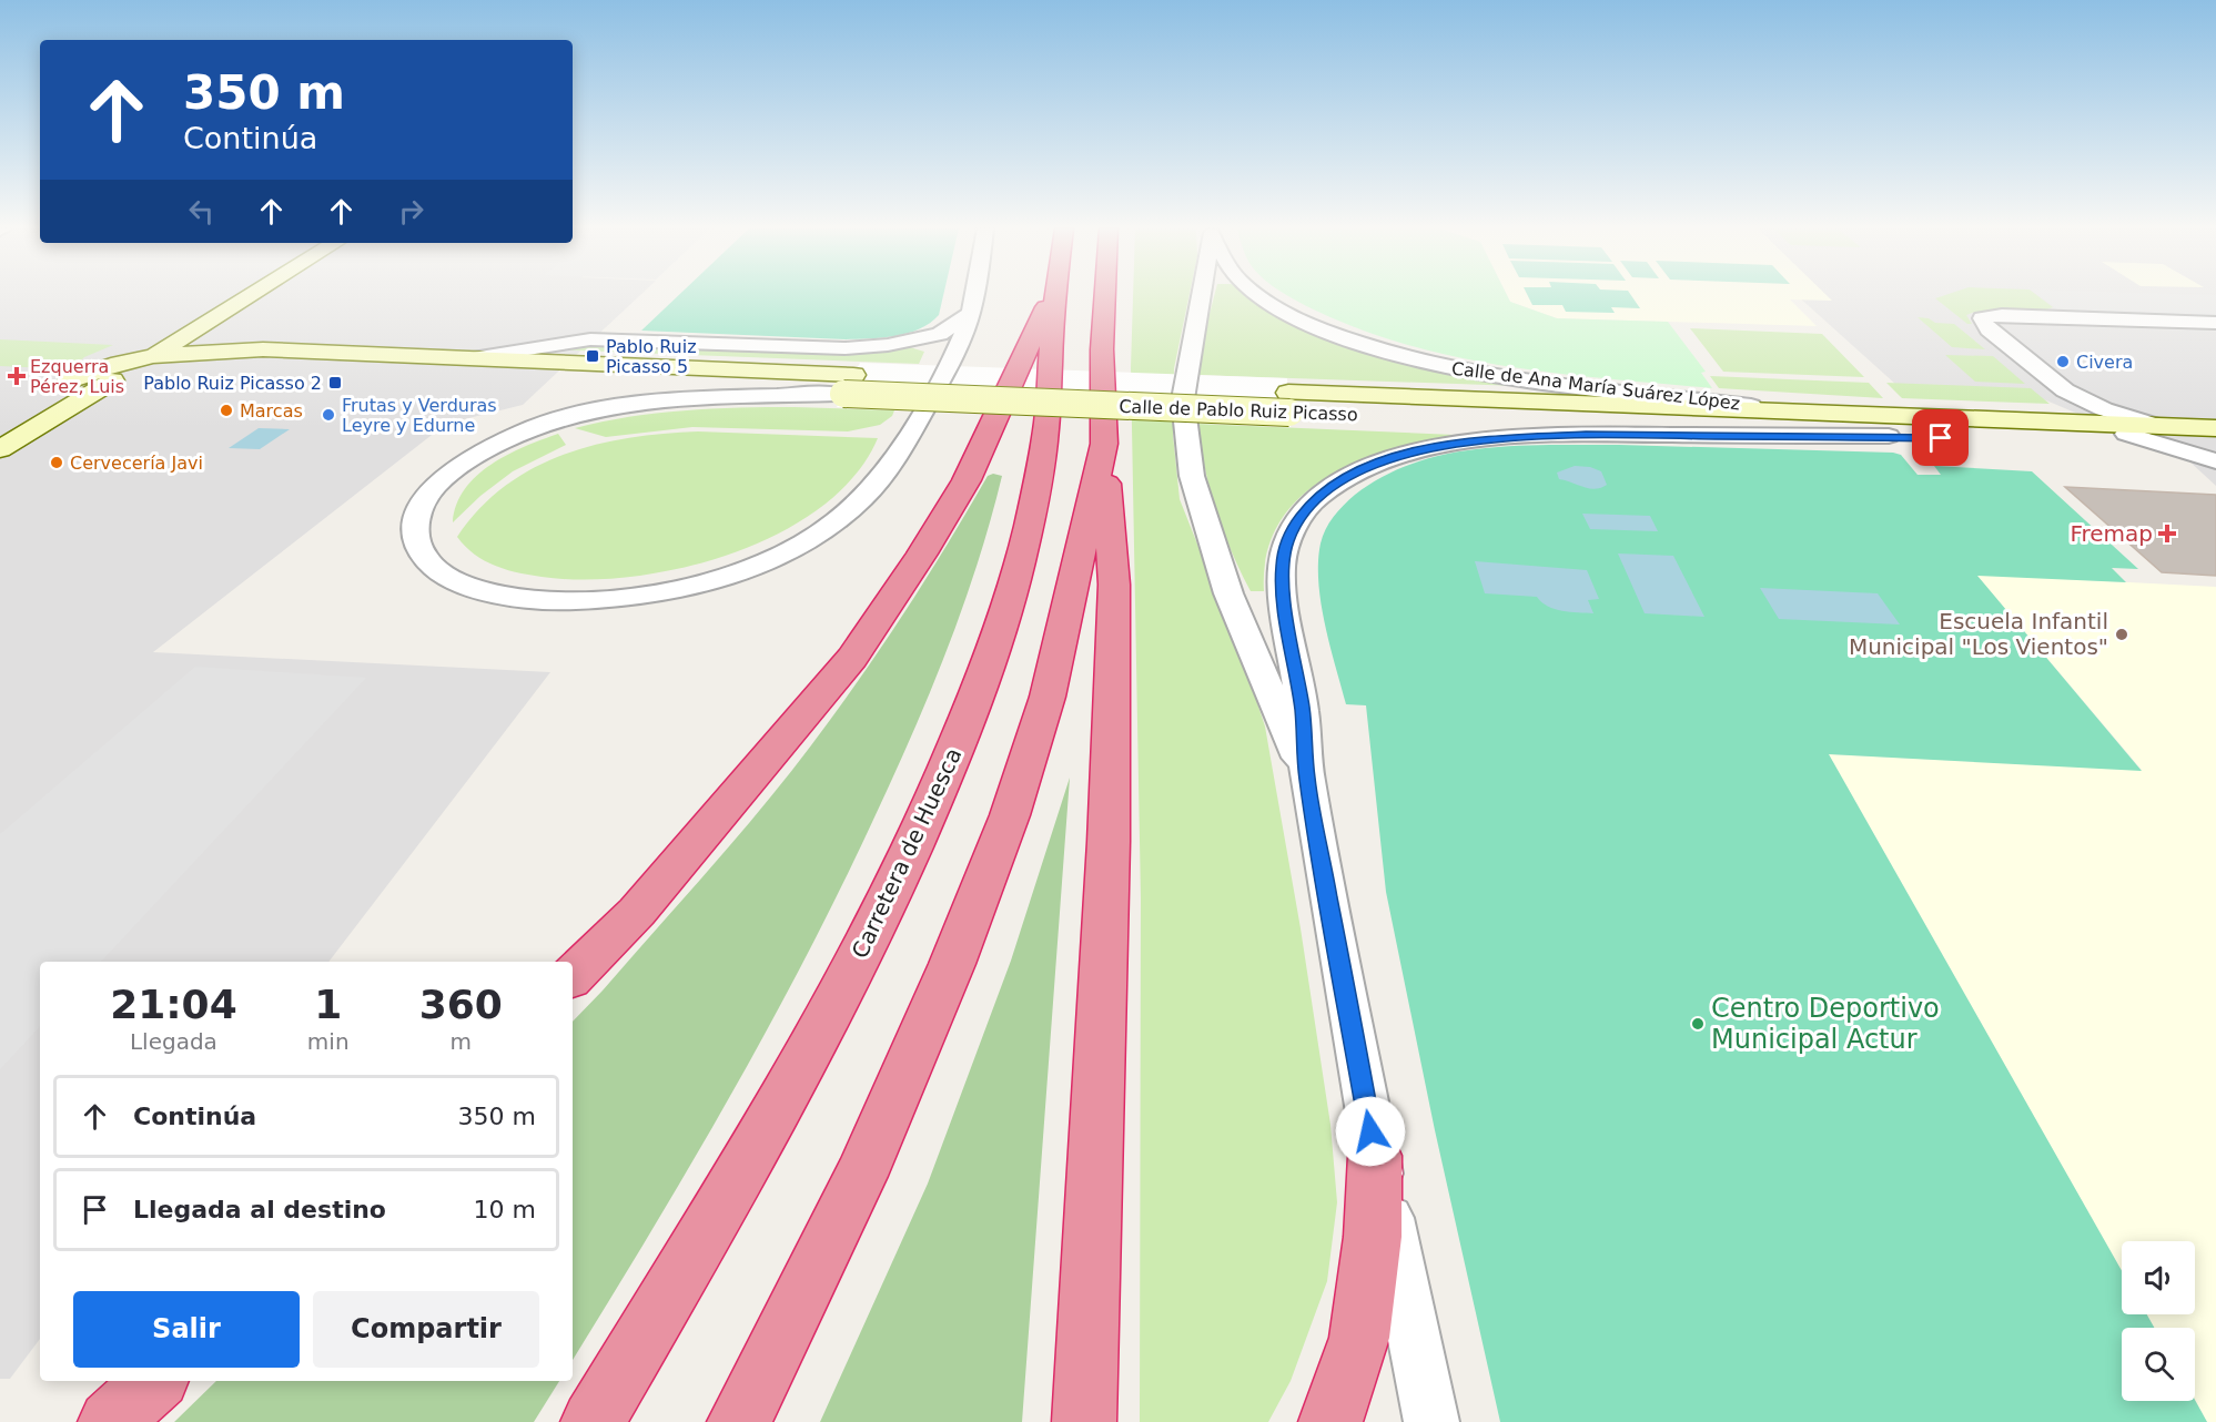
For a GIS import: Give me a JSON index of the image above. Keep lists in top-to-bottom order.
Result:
{
  "streets": {
    "highway": ["Carretera de Huesca"],
    "main road": ["Calle de Pablo Ruiz Picasso"],
    "street": ["Calle de Ana María Suárez López"]
  },
  "crossings": [
    ["Calle de Ana María Suárez López", "Calle de Pablo Ruiz Picasso"]
  ],
  "places": {
    "transit": ["Pablo Ruiz Picasso 5", "Pablo Ruiz Picasso 2"],
    "other": [
      "Civera",
      "Marcas",
      "Frutas y Verduras Leyre y Edurne",
      "Cervecería Javi",
      "Escuela Infantil Municipal \"Los Vientos\"",
      "Centro Deportivo Municipal Actur"
    ],
    "health": ["Ezquerra Pérez, Luis", "Fremap"]
  },
  "page": {
    "turn": ["350 m", "Continúa"],
    "eta": [
      "21:04",
      "Llegada",
      "1",
      "min",
      "360",
      "m"
    ],
    "list": [
      {
        "name": "Continúa",
        "value": "350 m"
      },
      {
        "name": "Llegada al destino",
        "value": "10 m"
      }
    ],
    "buttons": ["Salir", "Compartir"]
  }
}
